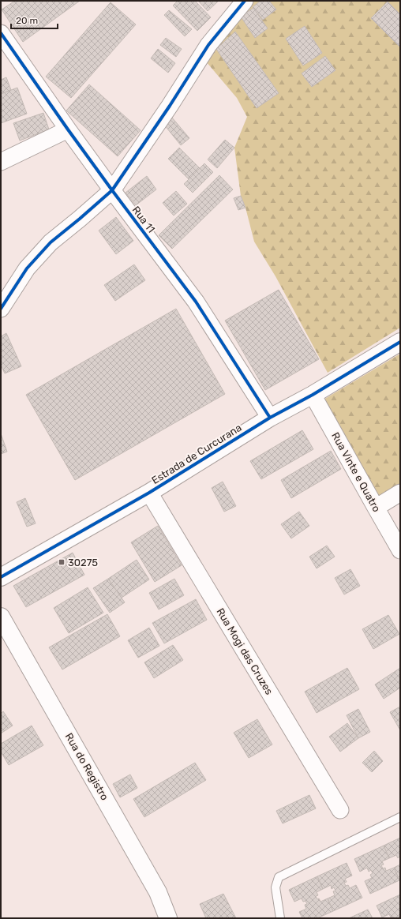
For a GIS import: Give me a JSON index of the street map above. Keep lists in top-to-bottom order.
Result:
{
  "streets": {
    "main road": ["Estrada de Curcurana", "Rua do Registro"],
    "street": ["Rua 11", "Rua Vinte e Quatro", "Rua Mogi das Cruzes"]
  },
  "crossings": [
    ["Rua 11", "Estrada de Curcurana"],
    ["Estrada de Curcurana", "Rua Vinte e Quatro"],
    ["Estrada de Curcurana", "Rua Mogi das Cruzes"]
  ],
  "places": {
    "transit": ["30275"]
  },
  "scale_bar": "20 m"
}
